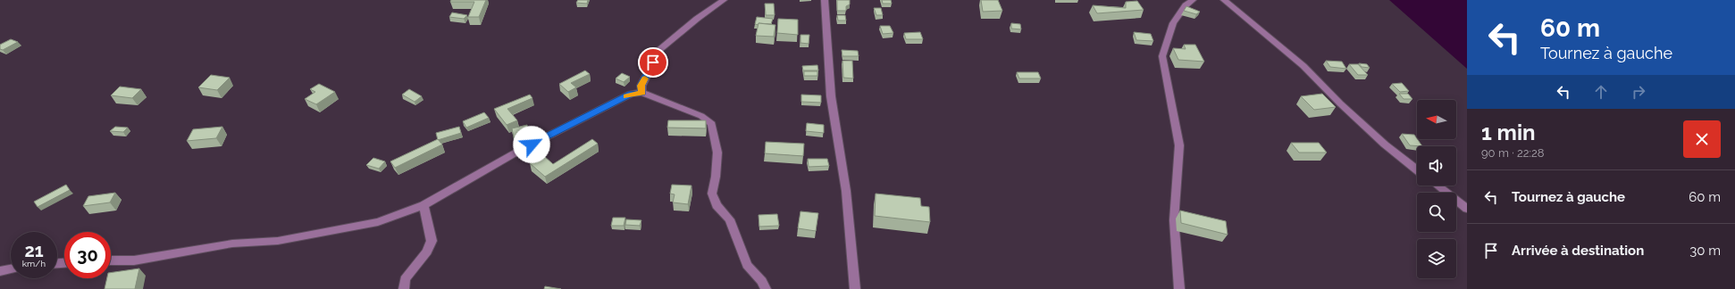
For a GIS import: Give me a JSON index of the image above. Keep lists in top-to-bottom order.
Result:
{
  "north": "left",
  "page": {
    "turn": ["60 m", "Tournez à gauche"],
    "heading": ["1 min", "90 m · 22:28"],
    "list": [
      {
        "name": "Tournez à gauche",
        "value": "60 m"
      },
      {
        "name": "Arrivée à destination",
        "value": "30 m"
      }
    ],
    "speed": "21 km/h",
    "limit": "30"
  }
}
